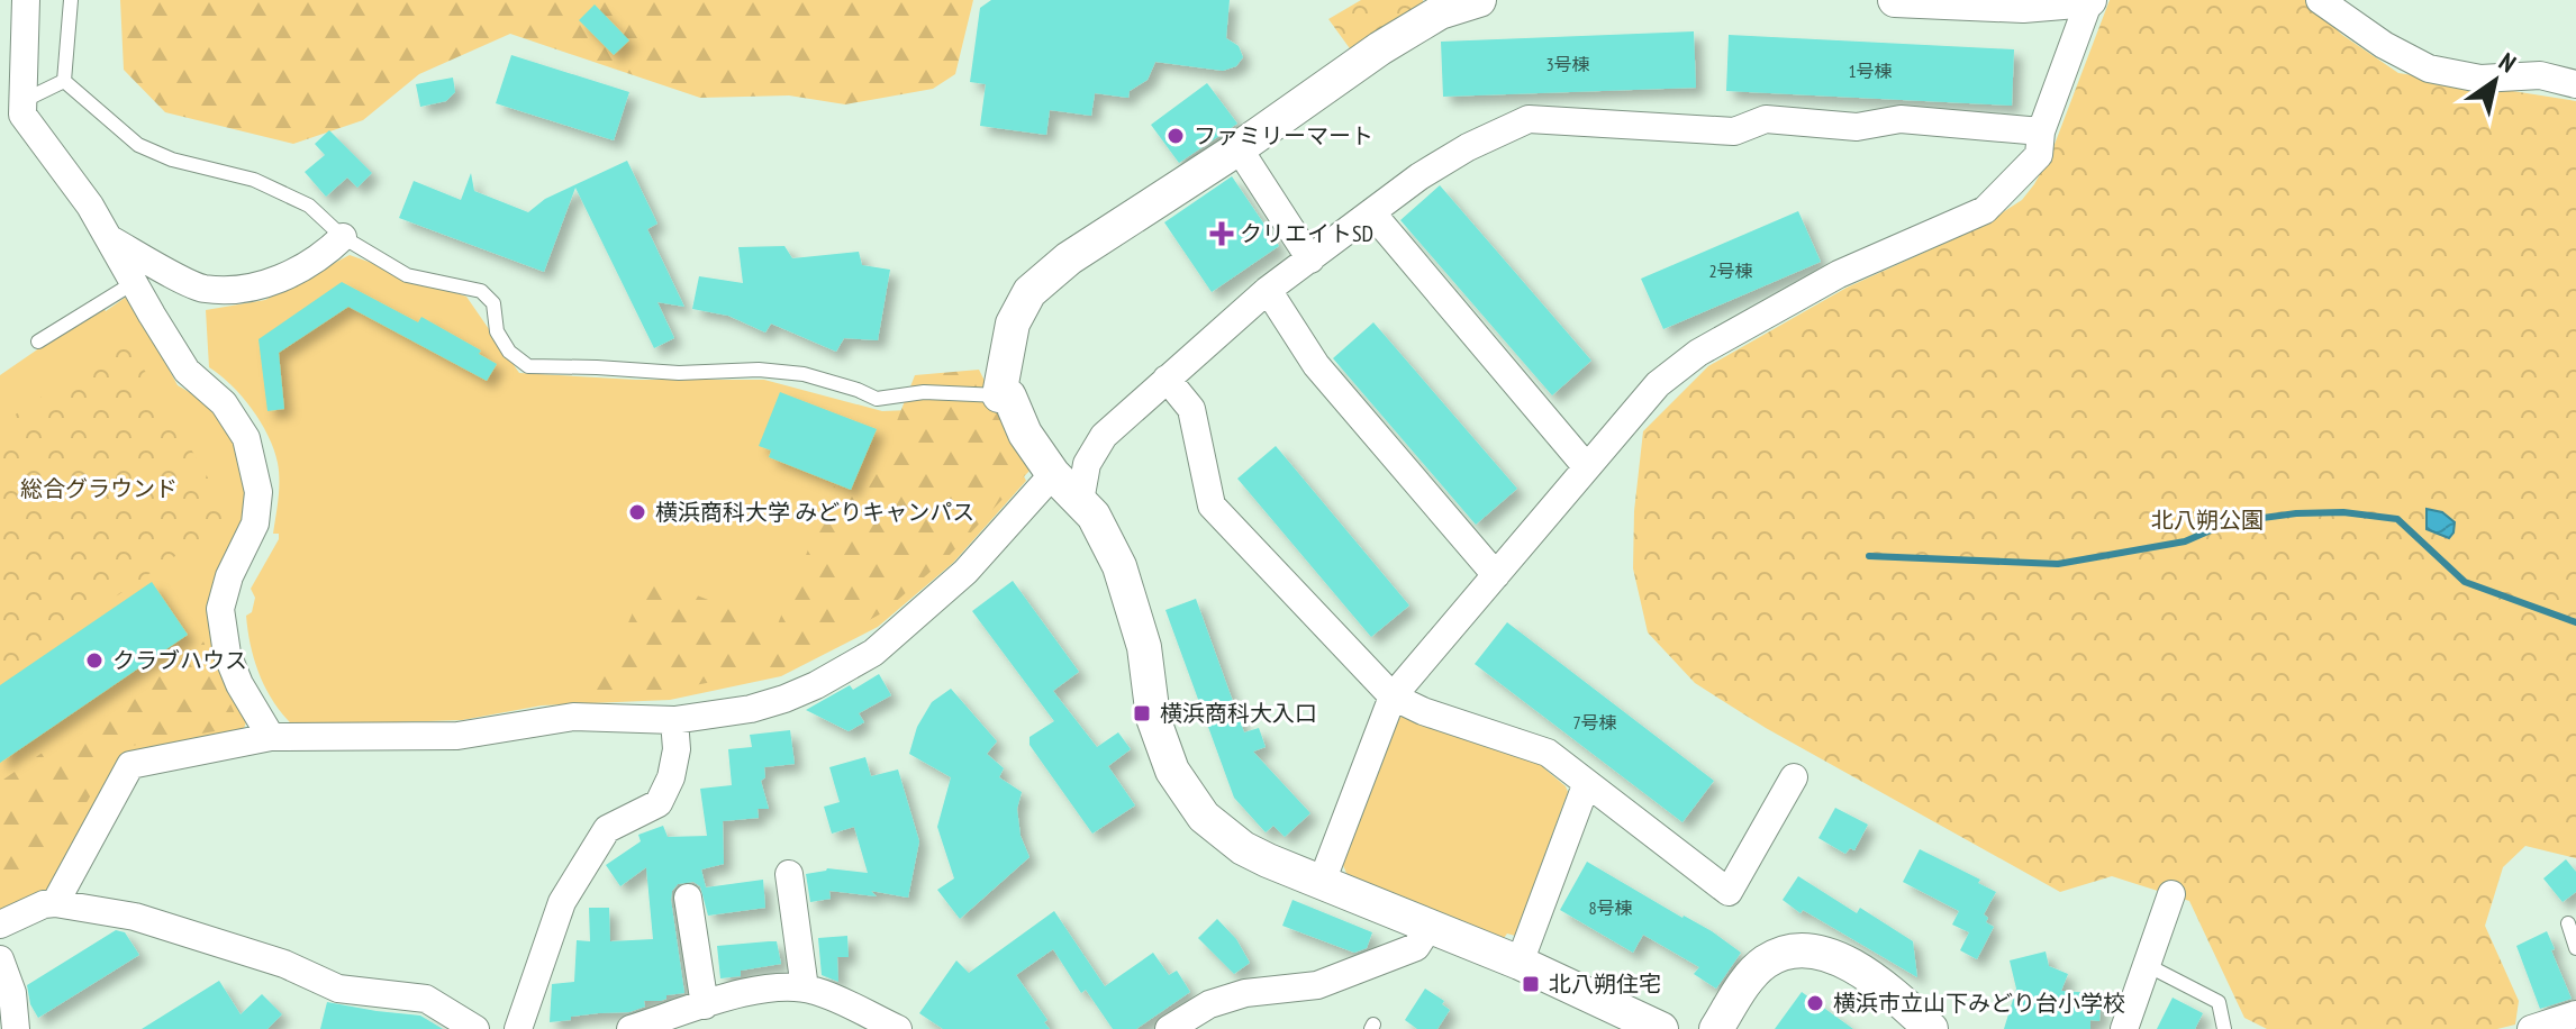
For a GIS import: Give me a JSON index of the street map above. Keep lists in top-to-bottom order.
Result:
{
  "parks": ["総合グラウンド", "北八朔公園"],
  "places": {
    "other": [
      "ファミリーマート",
      "横浜商科大学 みどりキャンパス",
      "クラブハウス",
      "横浜市立山下みどり台小学校"
    ],
    "health": ["クリエイトSD"],
    "transit": ["横浜商科大入口", "北八朔住宅"]
  },
  "house_numbers": [
    "3号棟",
    "1号棟",
    "2号棟",
    "7号棟",
    "8号棟"
  ],
  "north": "top right"
}
